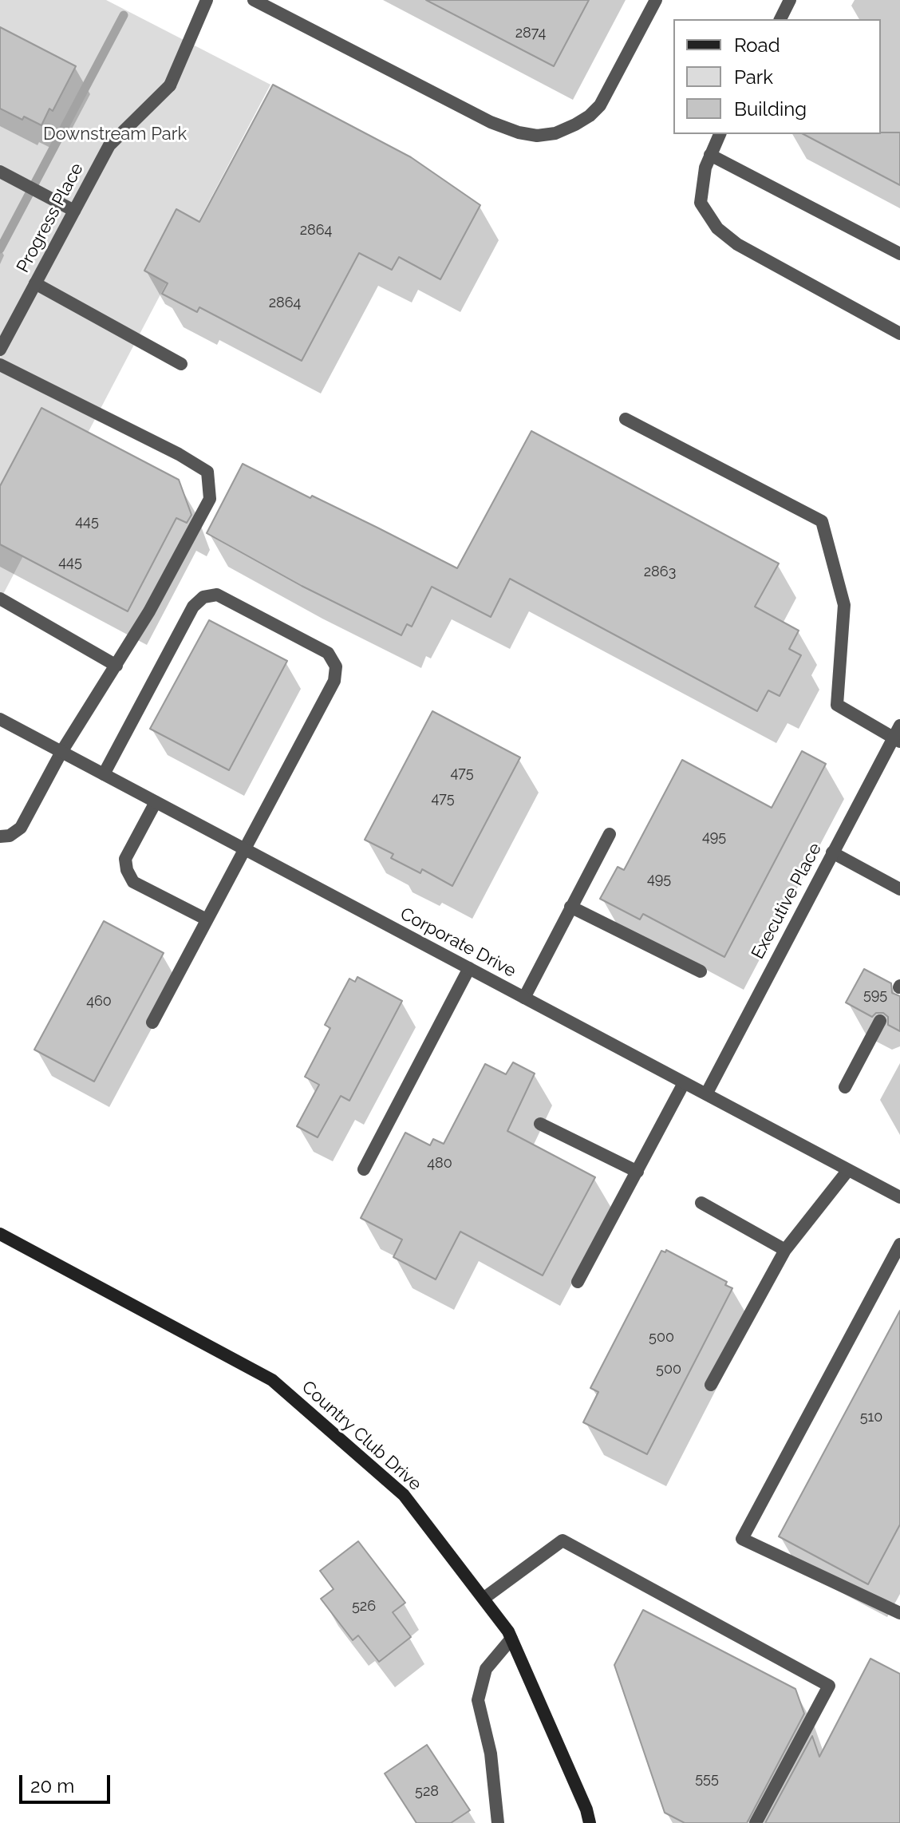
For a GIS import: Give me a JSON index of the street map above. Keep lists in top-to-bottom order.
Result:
{
  "streets": {
    "street": [
      "Progress Place",
      "Executive Place",
      "Corporate Drive",
      "Country Club Drive"
    ]
  },
  "crossings": [
    ["Executive Place", "Corporate Drive"]
  ],
  "parks": ["Downstream Park"],
  "house_numbers": [
    "2874",
    "2864",
    "2864",
    "445",
    "445",
    "2863",
    "475",
    "475",
    "495",
    "495",
    "595",
    "460",
    "480",
    "500",
    "500",
    "510",
    "526",
    "555",
    "528"
  ],
  "legend": ["Road", "Park", "Building"],
  "scale_bar": "20 m"
}
